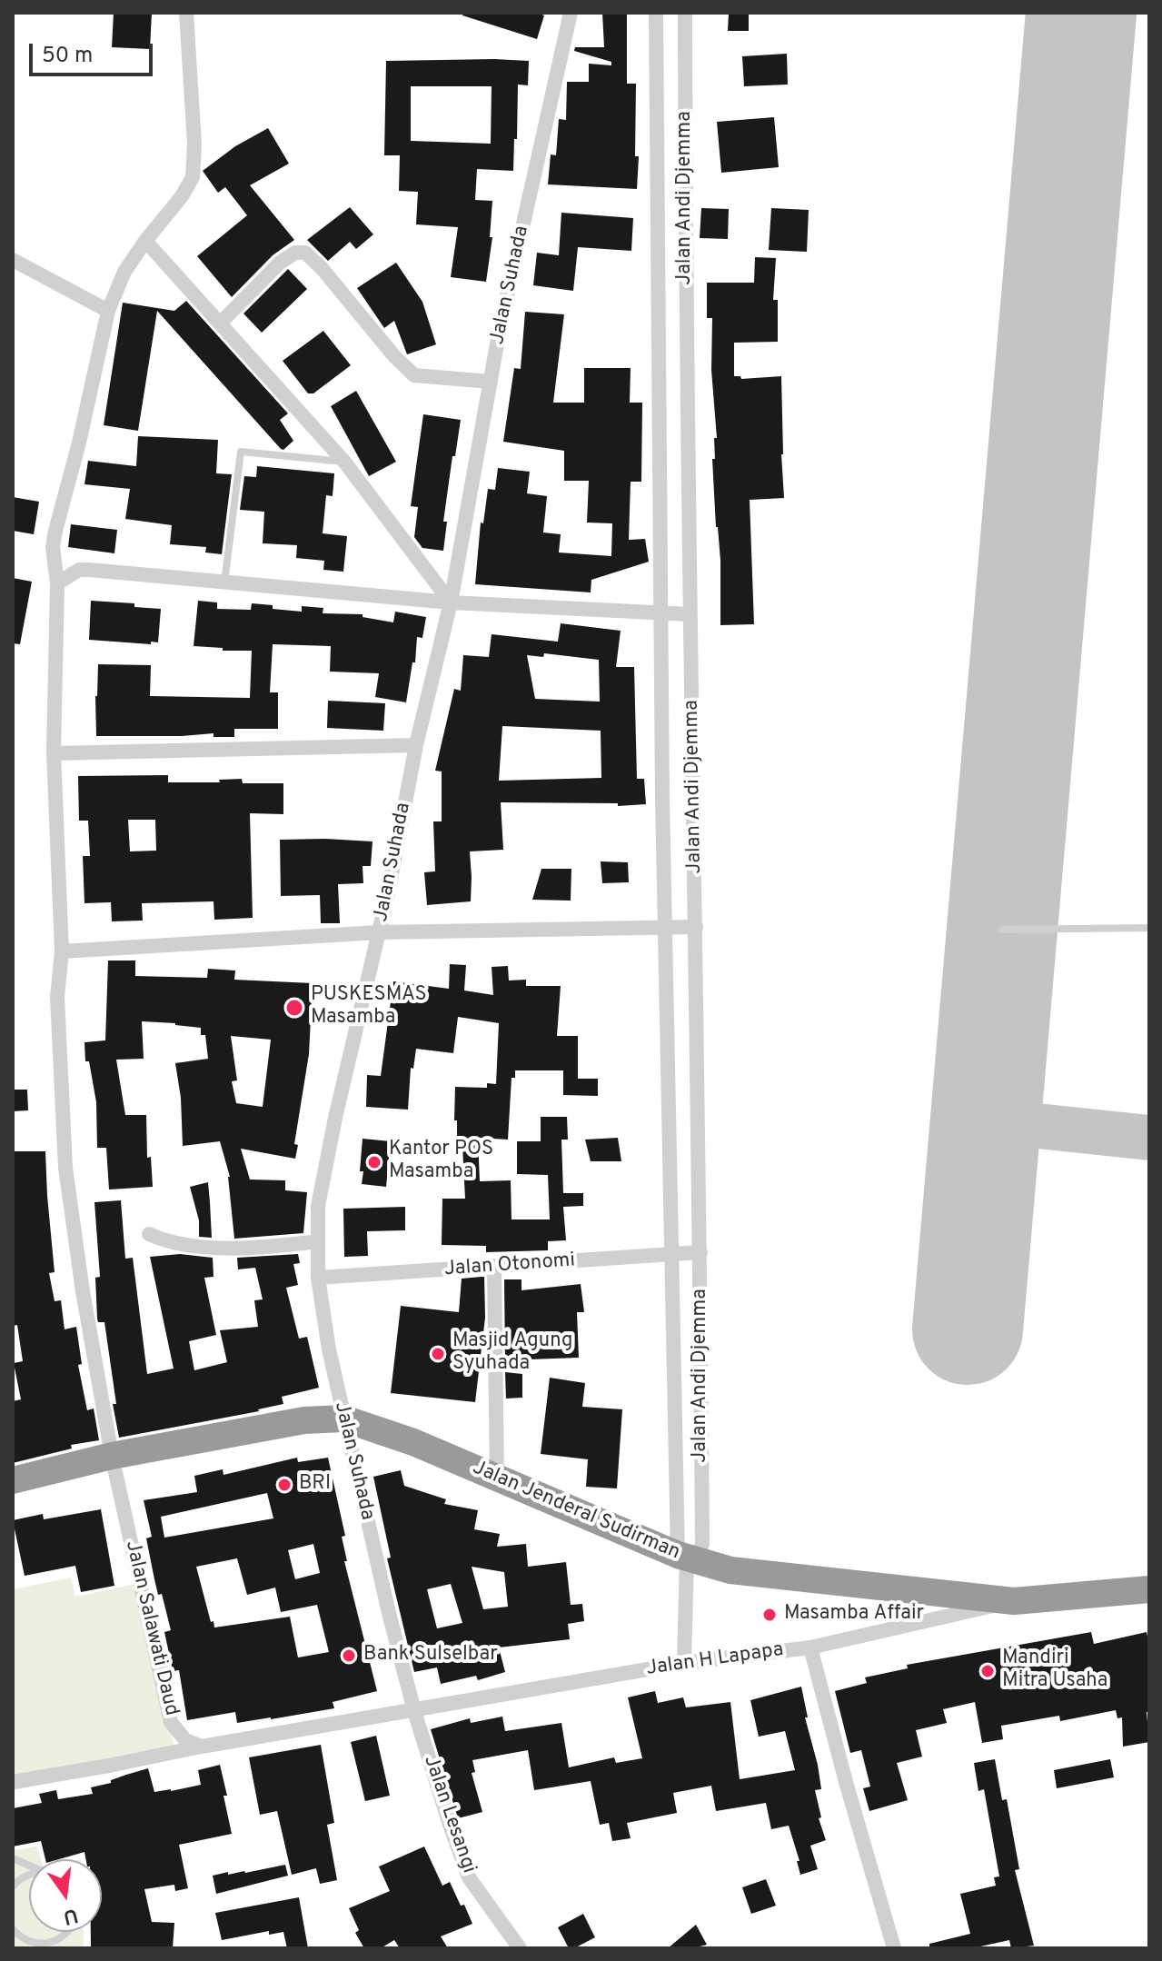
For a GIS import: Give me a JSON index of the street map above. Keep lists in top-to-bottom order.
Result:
{
  "streets": {
    "highway": ["Jalan Jenderal Sudirman"],
    "street": [
      "Jalan Andi Djemma",
      "Jalan Suhada",
      "Jalan Otonomi",
      "Jalan Salawati Daud",
      "Jalan H Lapapa",
      "Jalan Lesangi"
    ]
  },
  "crossings": [
    ["Jalan Andi Djemma", "Jalan Otonomi"],
    ["Jalan Andi Djemma", "Jalan Jenderal Sudirman"],
    ["Jalan Suhada", "Jalan Otonomi"],
    ["Jalan Suhada", "Jalan Jenderal Sudirman"],
    ["Jalan Suhada", "Jalan H Lapapa"],
    ["Jalan Suhada", "Jalan Lesangi"],
    ["Jalan Jenderal Sudirman", "Jalan Salawati Daud"],
    ["Jalan Jenderal Sudirman", "Jalan H Lapapa"],
    ["Jalan H Lapapa", "Jalan Lesangi"]
  ],
  "places": [
    "PUSKESMAS Masamba",
    "Kantor POS Masamba",
    "Masjid Agung Syuhada",
    "BRI",
    "Masamba Affair",
    "Bank Sulselbar",
    "Mandiri Mitra Usaha"
  ],
  "scale_bar": "50 m",
  "north": "bottom"
}
